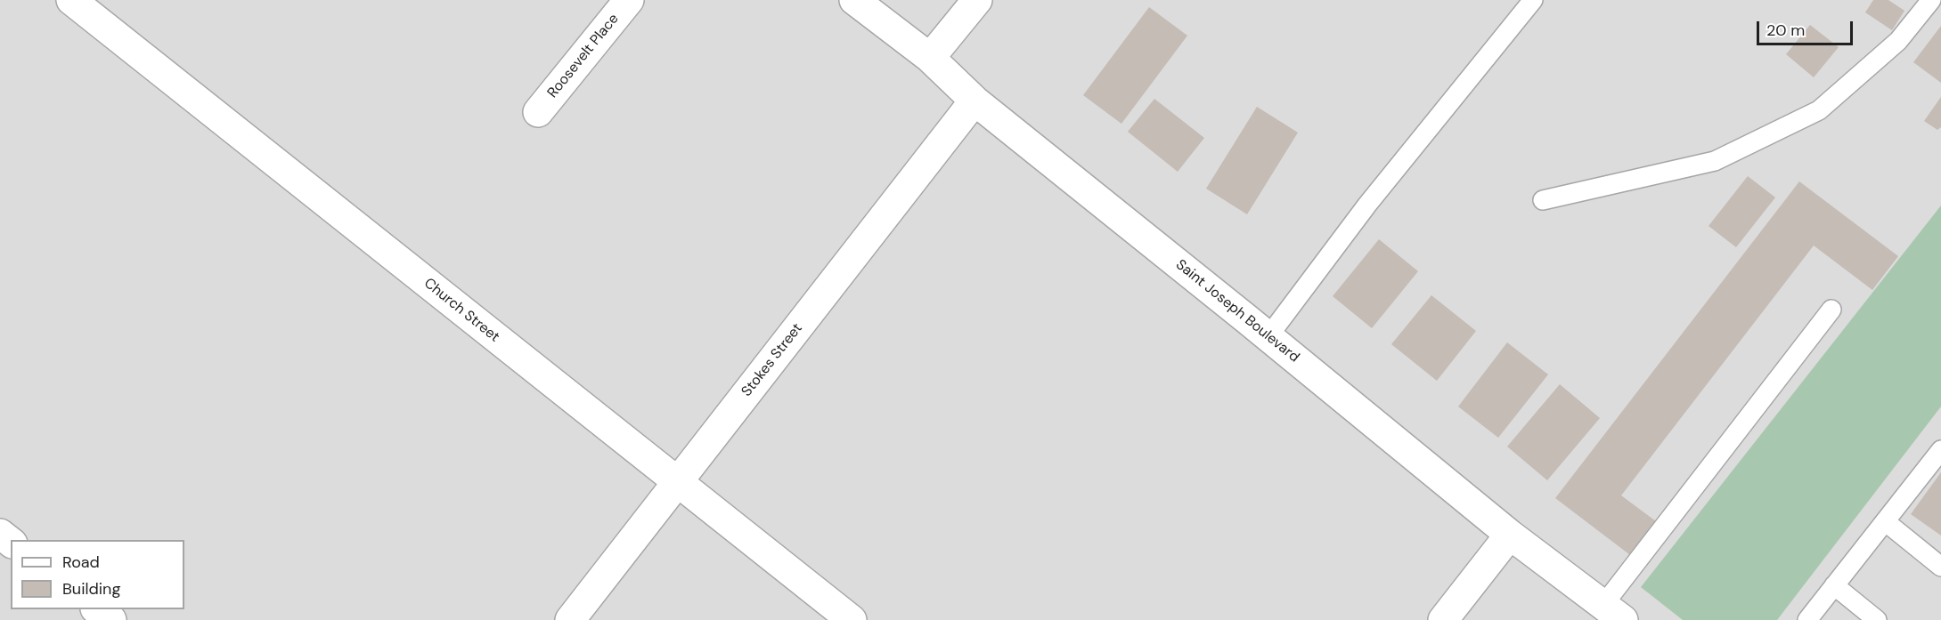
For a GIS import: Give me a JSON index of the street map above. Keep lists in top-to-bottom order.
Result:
{
  "streets": {
    "street": [
      "Roosevelt Place",
      "Church Street",
      "Saint Joseph Boulevard",
      "Stokes Street"
    ]
  },
  "crossings": [
    ["Church Street", "Stokes Street"],
    ["Saint Joseph Boulevard", "Stokes Street"]
  ],
  "legend": ["Road", "Building"],
  "scale_bar": "20 m"
}
